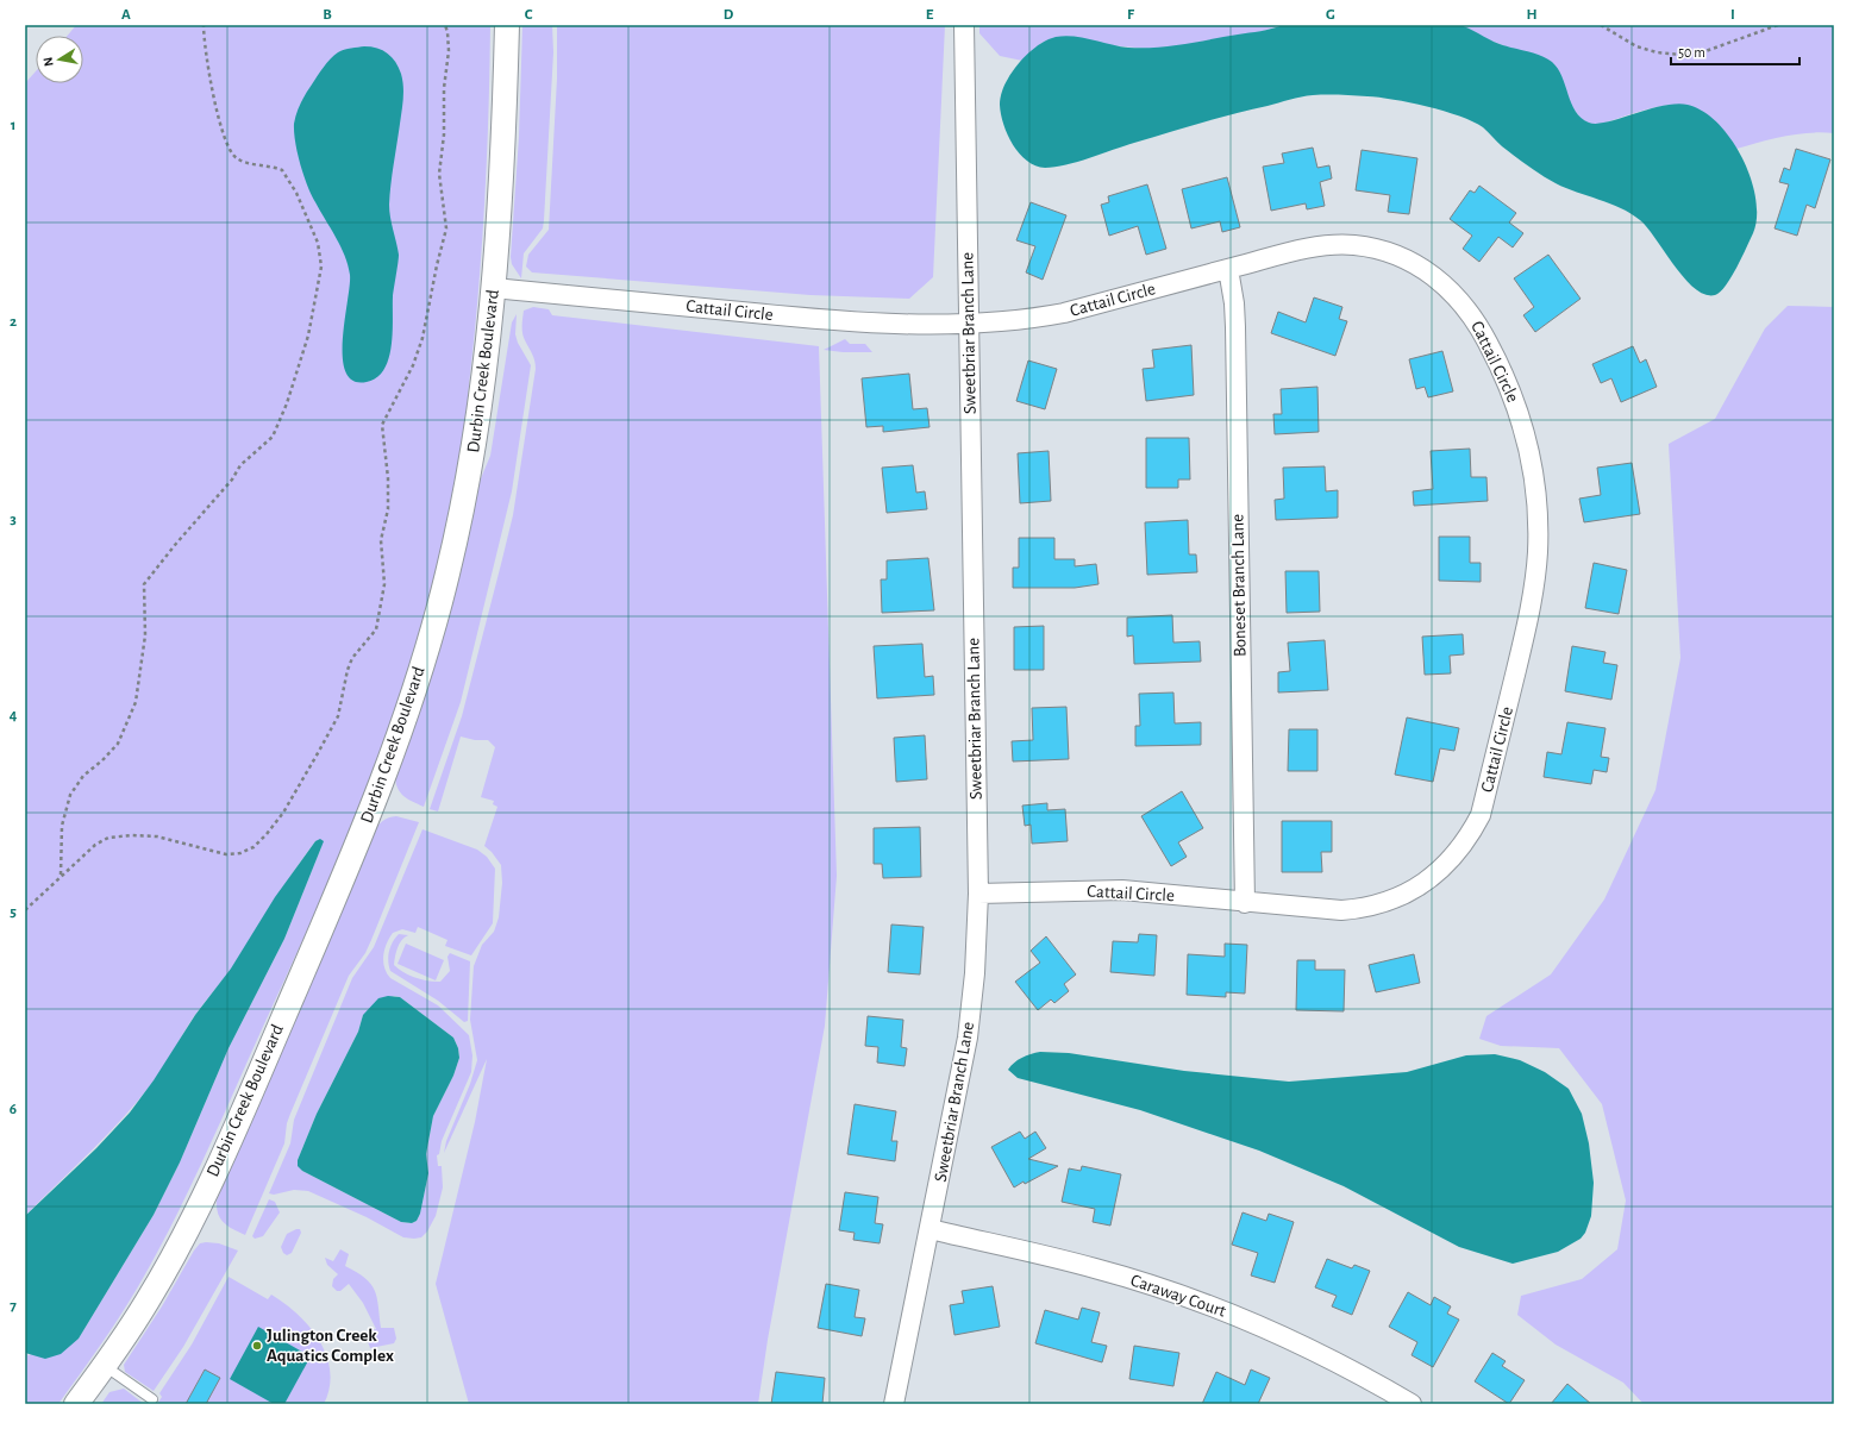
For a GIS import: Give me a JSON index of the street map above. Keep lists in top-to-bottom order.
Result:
{
  "streets": {
    "street": [
      "Cattail Circle",
      "Sweetbriar Branch Lane",
      "Durbin Creek Boulevard",
      "Boneset Branch Lane",
      "Caraway Court"
    ]
  },
  "crossings": [
    ["Cattail Circle", "Sweetbriar Branch Lane"],
    ["Cattail Circle", "Durbin Creek Boulevard"],
    ["Cattail Circle", "Boneset Branch Lane"],
    ["Sweetbriar Branch Lane", "Caraway Court"]
  ],
  "places": ["Julington Creek Aquatics Complex"],
  "scale_bar": "50 m",
  "north": "left",
  "grid": {
    "columns": [
      "A",
      "B",
      "C",
      "D",
      "E",
      "F",
      "G",
      "H",
      "I"
    ],
    "rows": [
      "1",
      "2",
      "3",
      "4",
      "5",
      "6",
      "7"
    ]
  }
}
